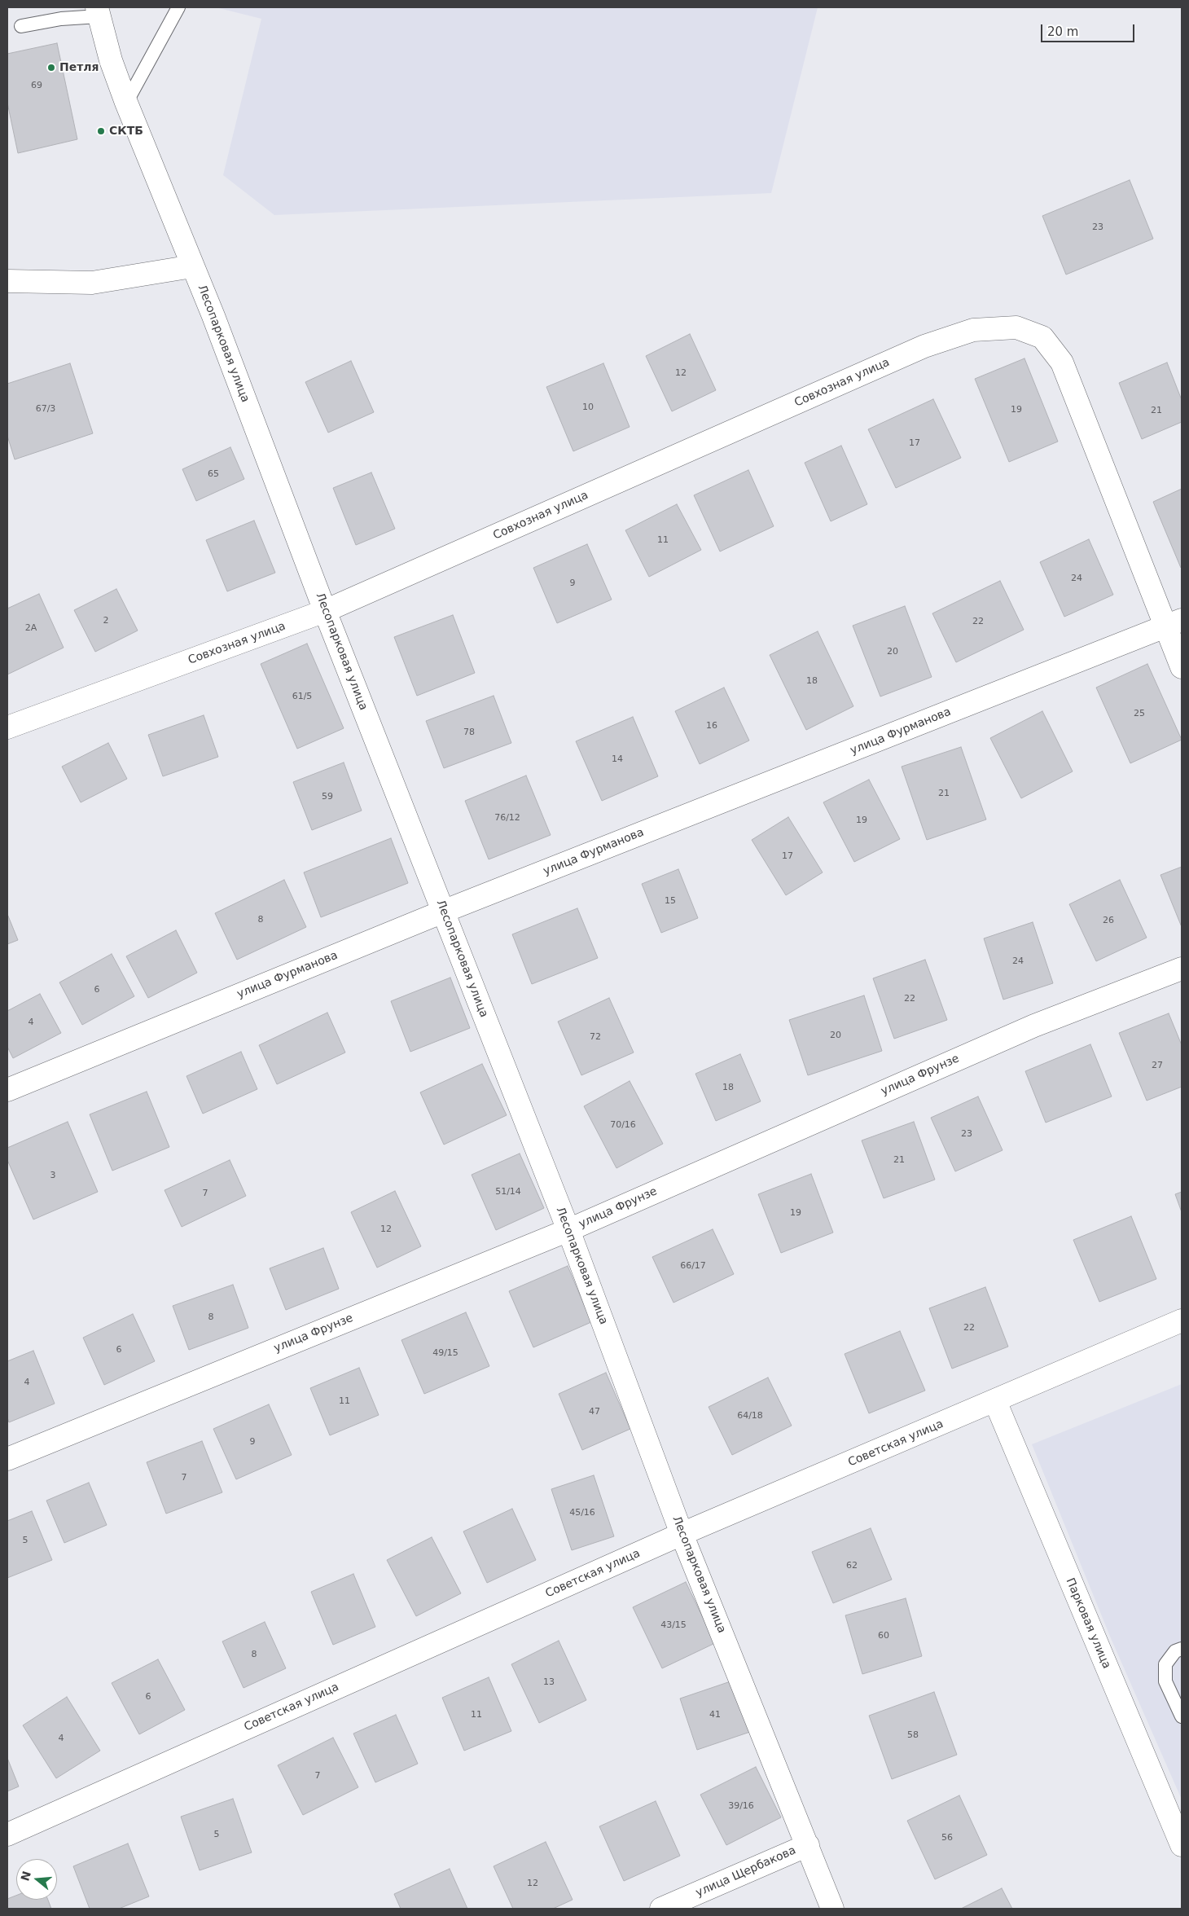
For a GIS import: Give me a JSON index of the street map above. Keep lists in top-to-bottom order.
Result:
{
  "streets": {
    "street": [
      "Лесопарковая улица",
      "Совхозная улица",
      "улица Фурманова",
      "улица Фрунзе",
      "Советская улица",
      "Парковая улица",
      "улица Щербакова"
    ]
  },
  "crossings": [
    ["Лесопарковая улица", "Совхозная улица"],
    ["Лесопарковая улица", "улица Фурманова"],
    ["Лесопарковая улица", "улица Фрунзе"],
    ["Лесопарковая улица", "Советская улица"],
    ["Лесопарковая улица", "улица Щербакова"],
    ["Совхозная улица", "улица Фурманова"],
    ["Советская улица", "Парковая улица"]
  ],
  "places": ["Петля", "СКТБ"],
  "house_numbers": [
    "69",
    "23",
    "12",
    "10",
    "67/3",
    "19",
    "21",
    "17",
    "65",
    "11",
    "24",
    "9",
    "2",
    "22",
    "2А",
    "20",
    "18",
    "61/5",
    "25",
    "16",
    "78",
    "14",
    "21",
    "59",
    "76/12",
    "19",
    "17",
    "15",
    "8",
    "26",
    "24",
    "6",
    "22",
    "4",
    "20",
    "72",
    "27",
    "18",
    "70/16",
    "23",
    "21",
    "3",
    "51/14",
    "7",
    "19",
    "12",
    "66/17",
    "8",
    "22",
    "6",
    "49/15",
    "4",
    "11",
    "47",
    "64/18",
    "9",
    "7",
    "45/16",
    "5",
    "62",
    "43/15",
    "60",
    "8",
    "13",
    "6",
    "11",
    "41",
    "58",
    "4",
    "7",
    "39/16",
    "5",
    "56",
    "12"
  ],
  "scale_bar": "20 m",
  "north": "left"
}
